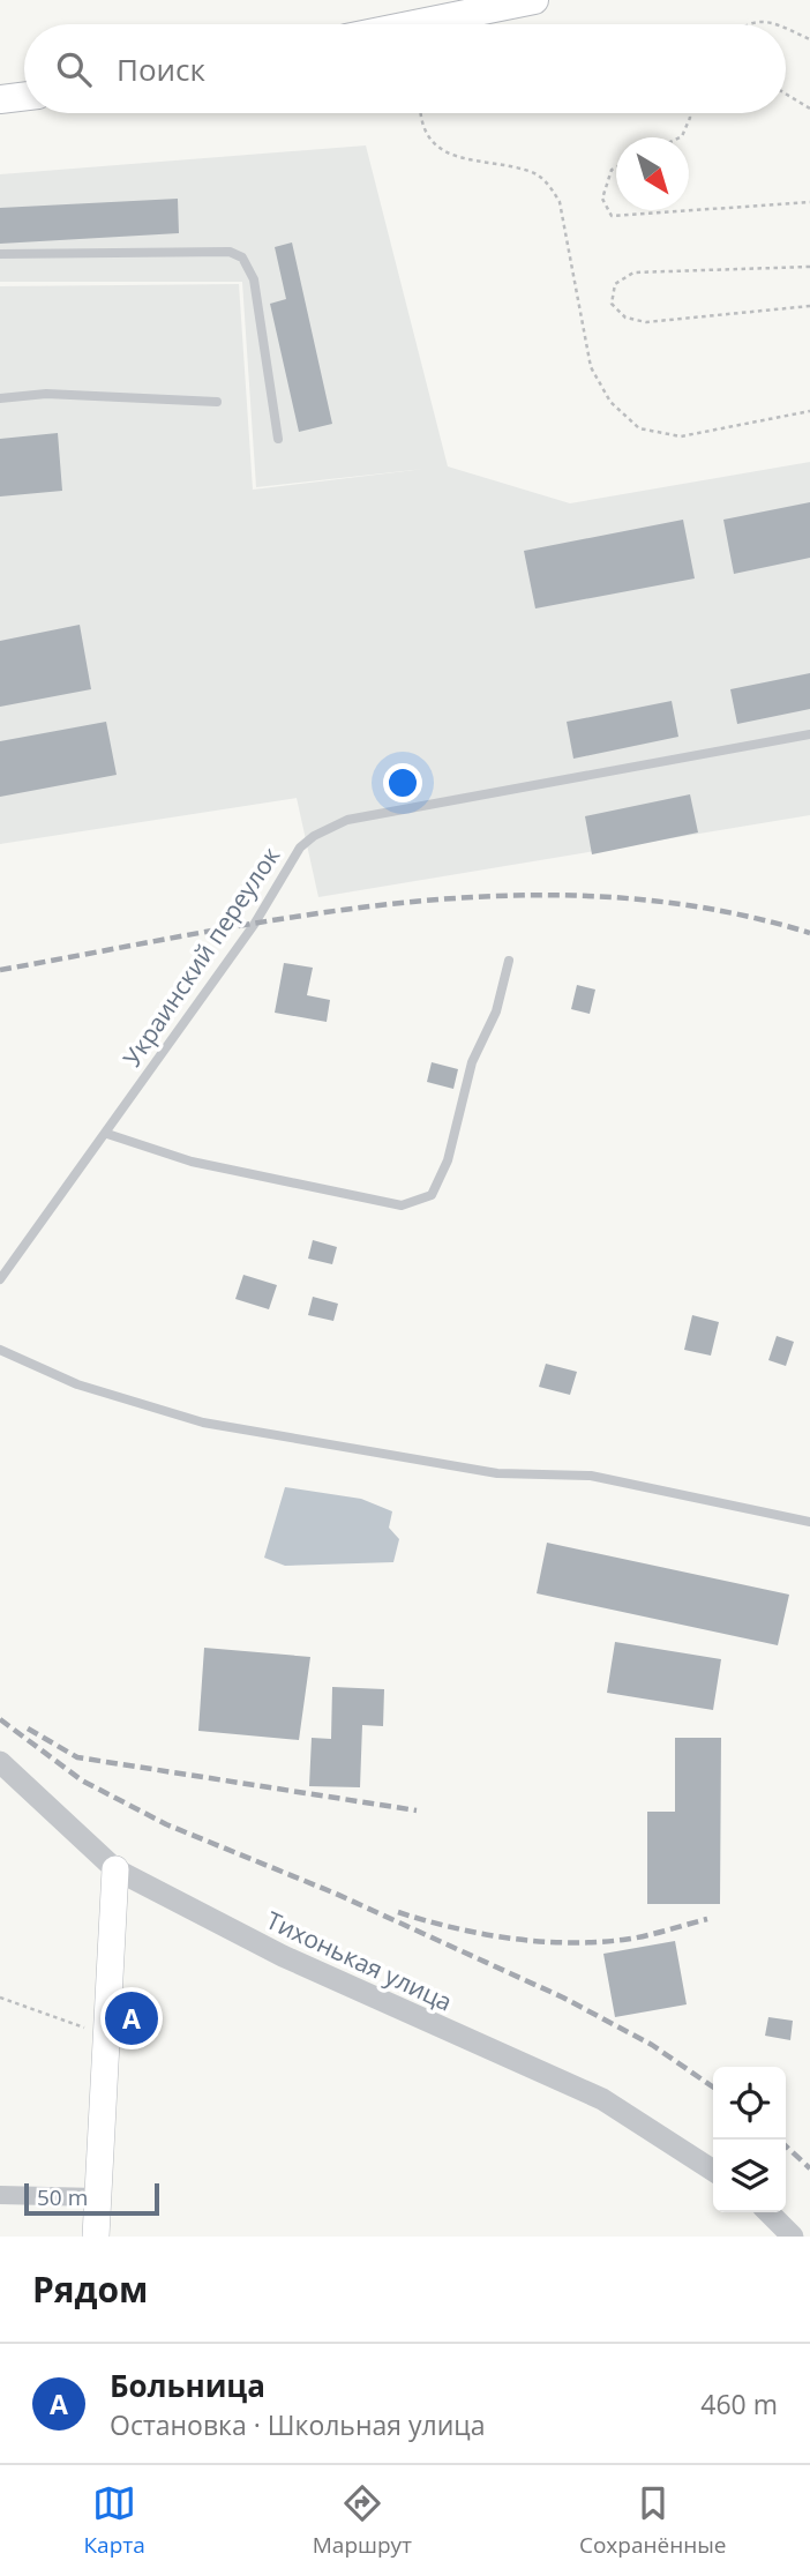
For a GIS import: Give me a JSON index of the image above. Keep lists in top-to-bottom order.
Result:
{
  "streets": {
    "street": ["Тихонькая улица"],
    "lane": ["Украинский переулок"]
  },
  "scale_bar": "50 m",
  "north": "bottom right",
  "page": {
    "search": "Поиск",
    "pins": "A",
    "scale": "50 m",
    "heading": "Рядом",
    "list": [
      {
        "mark": "A",
        "name": "Больница",
        "note": "Остановка · Школьная улица",
        "value": "460 m"
      }
    ],
    "nav": ["Карта", "Маршрут", "Сохранённые"]
  }
}
